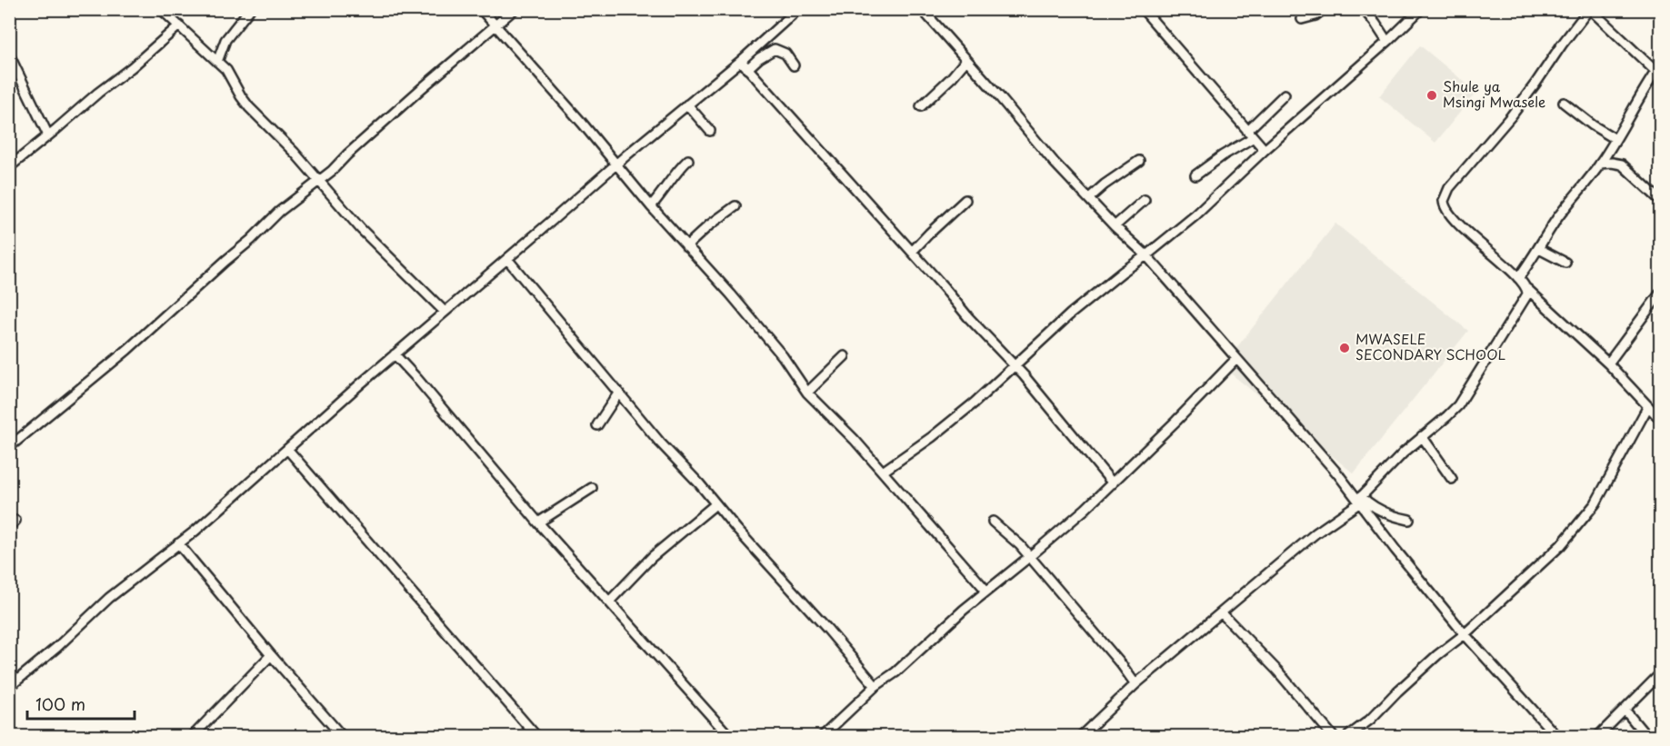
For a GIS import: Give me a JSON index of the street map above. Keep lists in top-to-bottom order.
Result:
{
  "places": ["Shule ya Msingi Mwasele", "MWASELE SECONDARY SCHOOL"],
  "scale_bar": "100 m"
}
